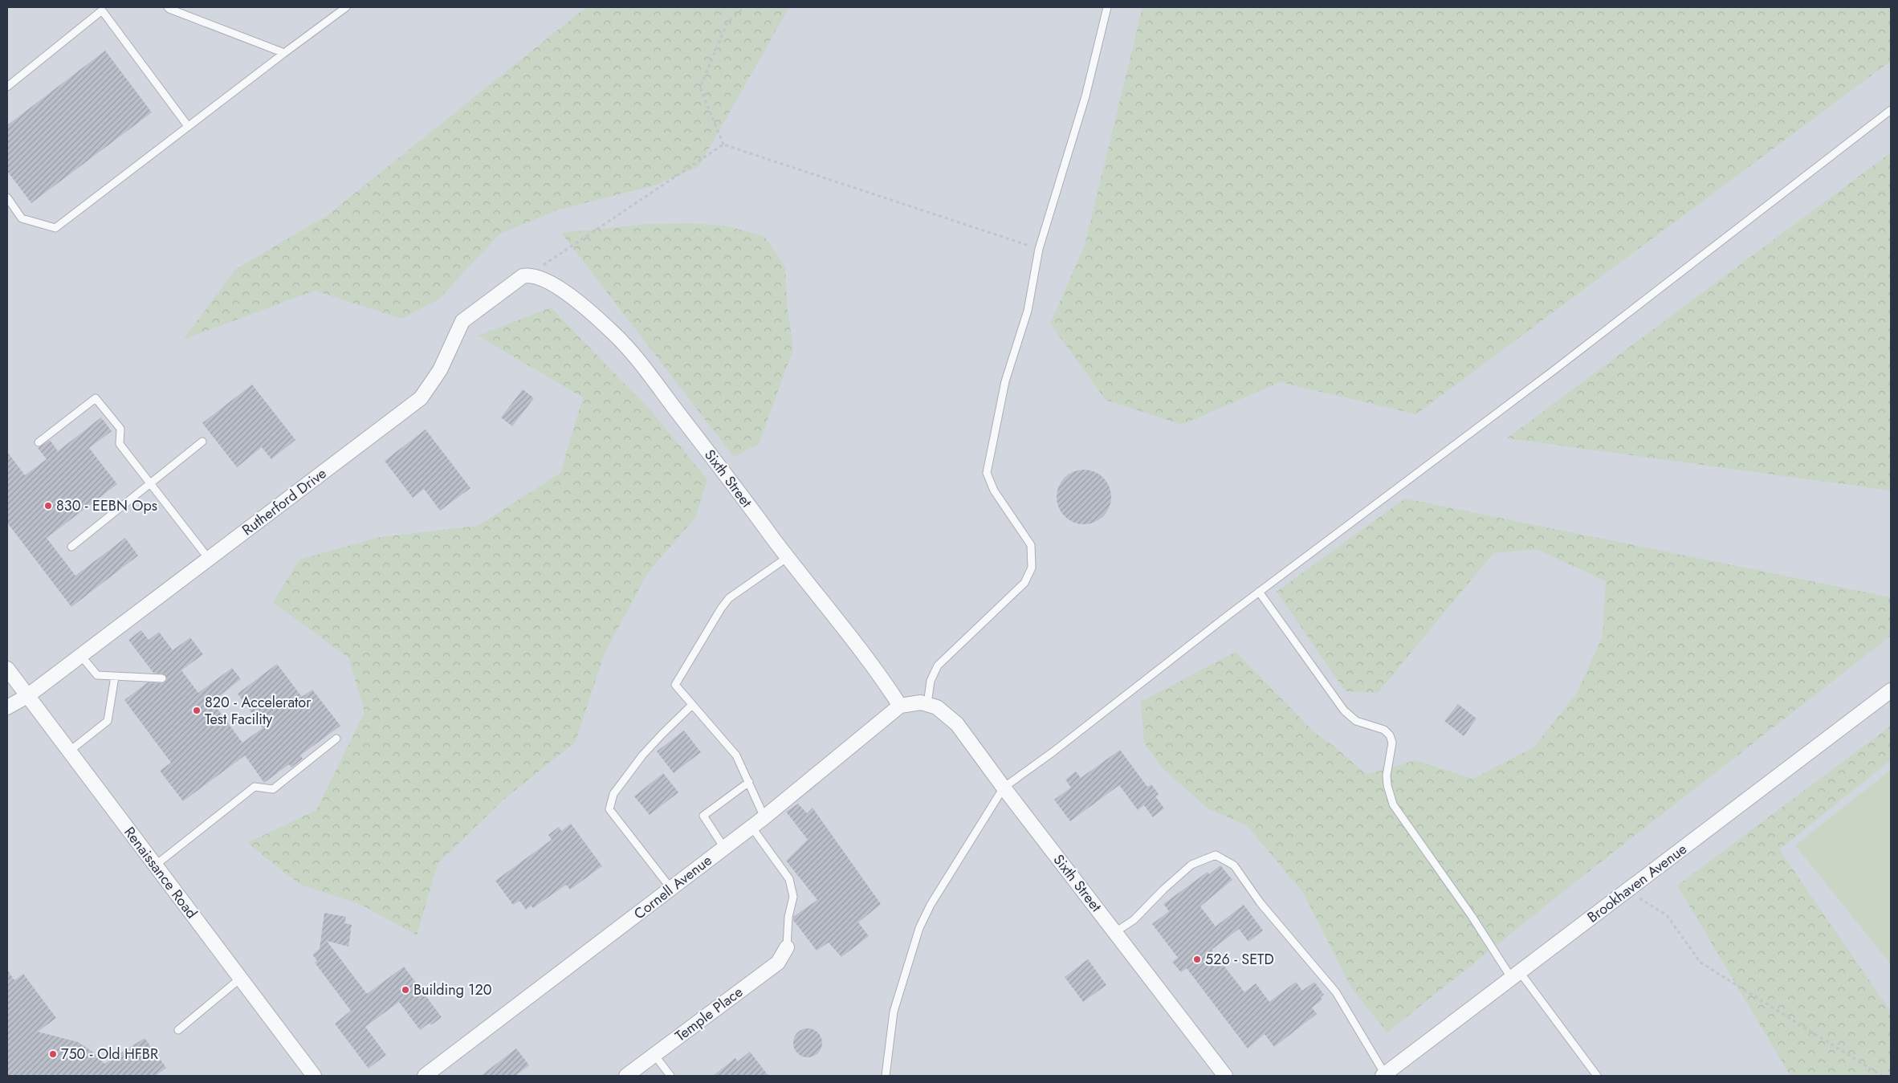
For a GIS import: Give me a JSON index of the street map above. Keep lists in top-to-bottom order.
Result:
{
  "streets": {
    "street": [
      "Sixth Street",
      "Rutherford Drive",
      "Renaissance Road",
      "Brookhaven Avenue",
      "Cornell Avenue",
      "Temple Place"
    ]
  },
  "crossings": [
    ["Sixth Street", "Rutherford Drive"],
    ["Sixth Street", "Cornell Avenue"],
    ["Rutherford Drive", "Renaissance Road"]
  ],
  "places": [
    "830 - EEBN Ops",
    "820 - Accelerator Test Facility",
    "526 - SETD",
    "Building 120",
    "750 - Old HFBR"
  ]
}
